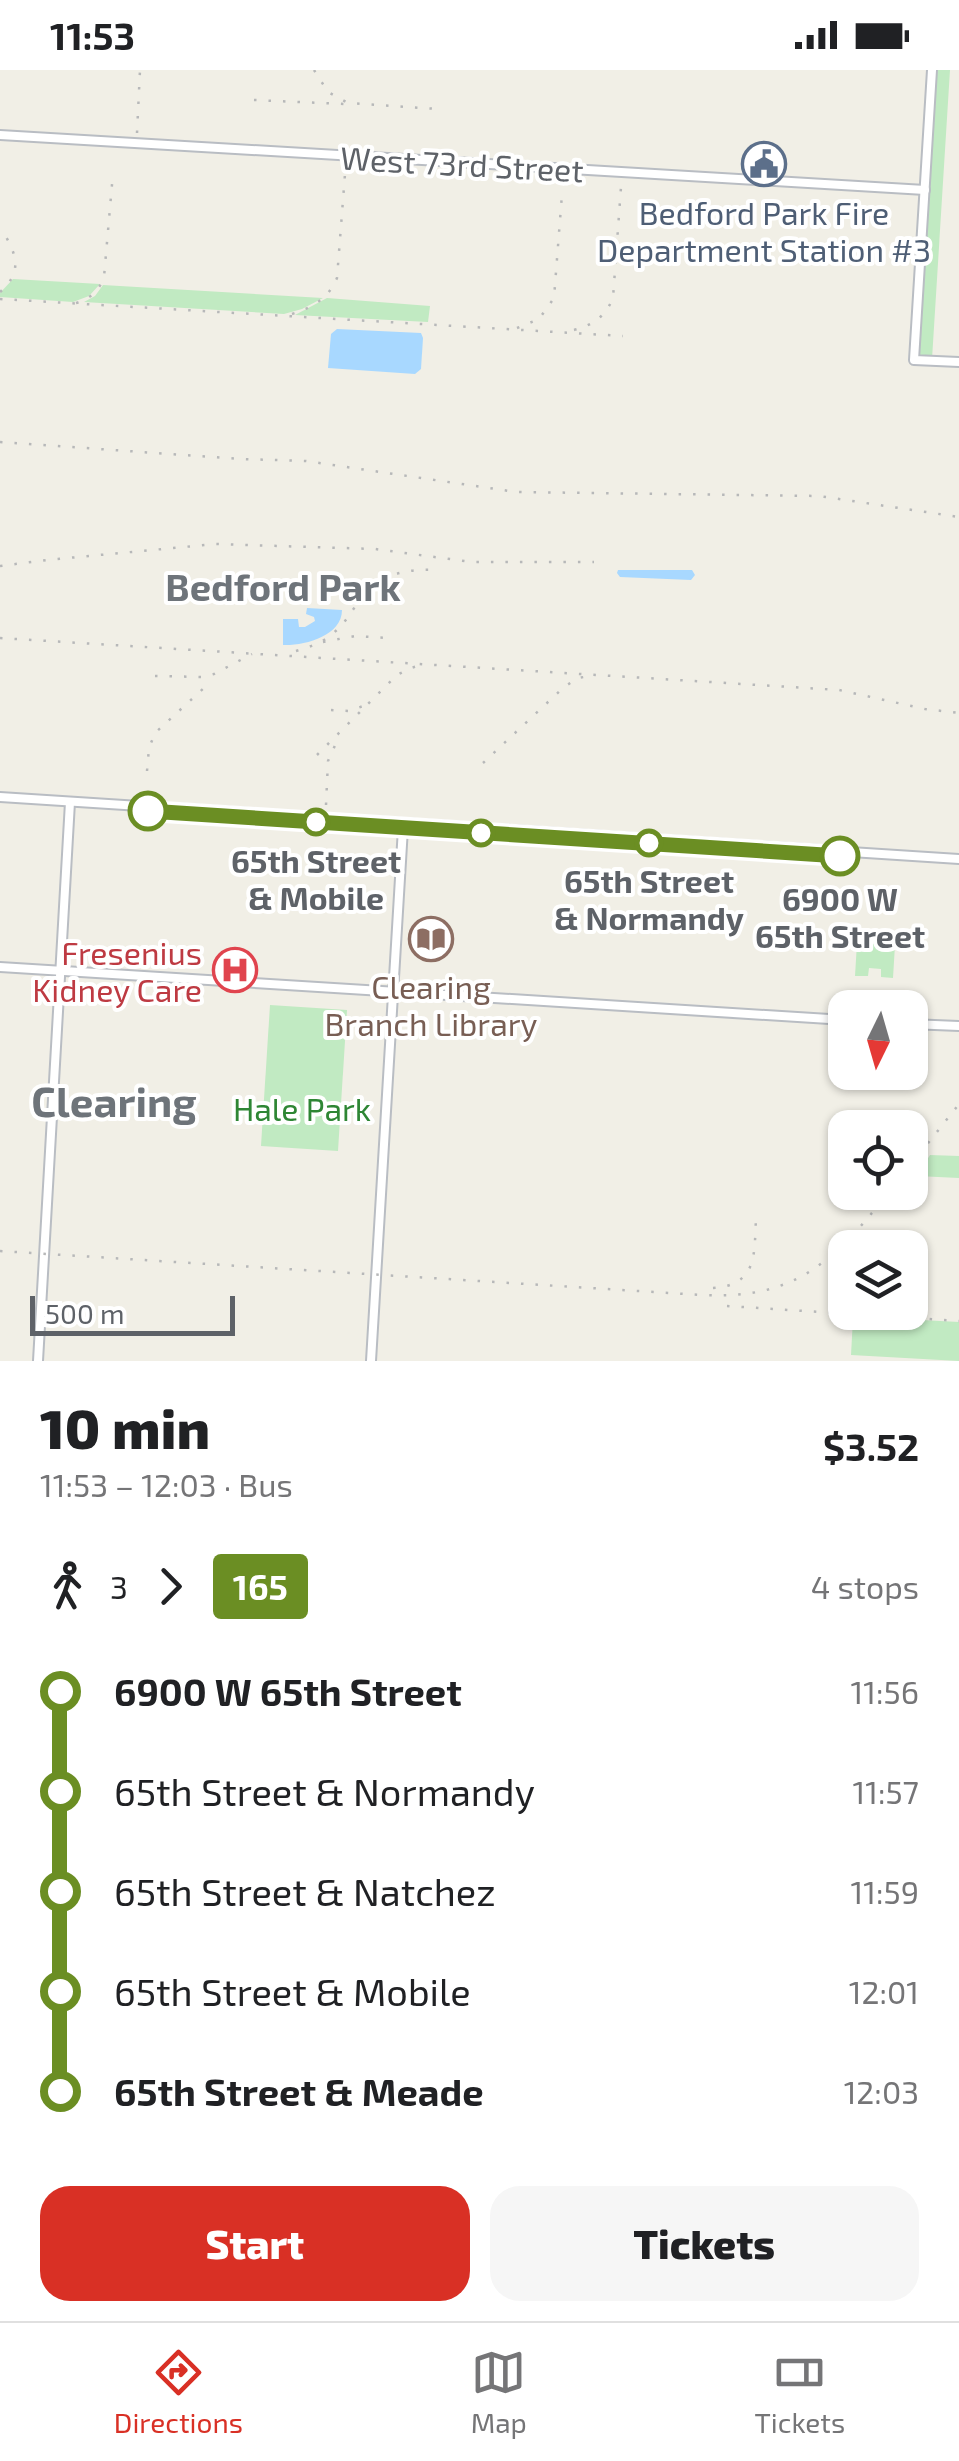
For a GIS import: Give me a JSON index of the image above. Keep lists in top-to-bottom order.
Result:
{
  "streets": {
    "street": ["West 73rd Street"]
  },
  "districts": ["Bedford Park", "Clearing"],
  "parks": ["Hale Park"],
  "places": {
    "public building": ["Bedford Park Fire Department Station #3"],
    "other": ["65th Street & Mobile", "65th Street & Normandy", "6900 W 65th Street"],
    "library": ["Clearing Branch Library"],
    "hospital": ["Fresenius Kidney Care"]
  },
  "lines": ["bus line 165"],
  "scale_bar": "500 m",
  "north": "bottom",
  "page": {
    "status": "11:53",
    "scale": "500 m",
    "heading": ["10 min", "11:53 – 12:03 · Bus", "$3.52"],
    "legs": ["3", "165", "4 stops"],
    "list": [
      {
        "name": "6900 W 65th Street",
        "value": "11:56"
      },
      {
        "name": "65th Street & Normandy",
        "value": "11:57"
      },
      {
        "name": "65th Street & Natchez",
        "value": "11:59"
      },
      {
        "name": "65th Street & Mobile",
        "value": "12:01"
      },
      {
        "name": "65th Street & Meade",
        "value": "12:03"
      }
    ],
    "buttons": ["Start", "Tickets"],
    "tabs": ["Directions", "Map", "Tickets"]
  }
}
